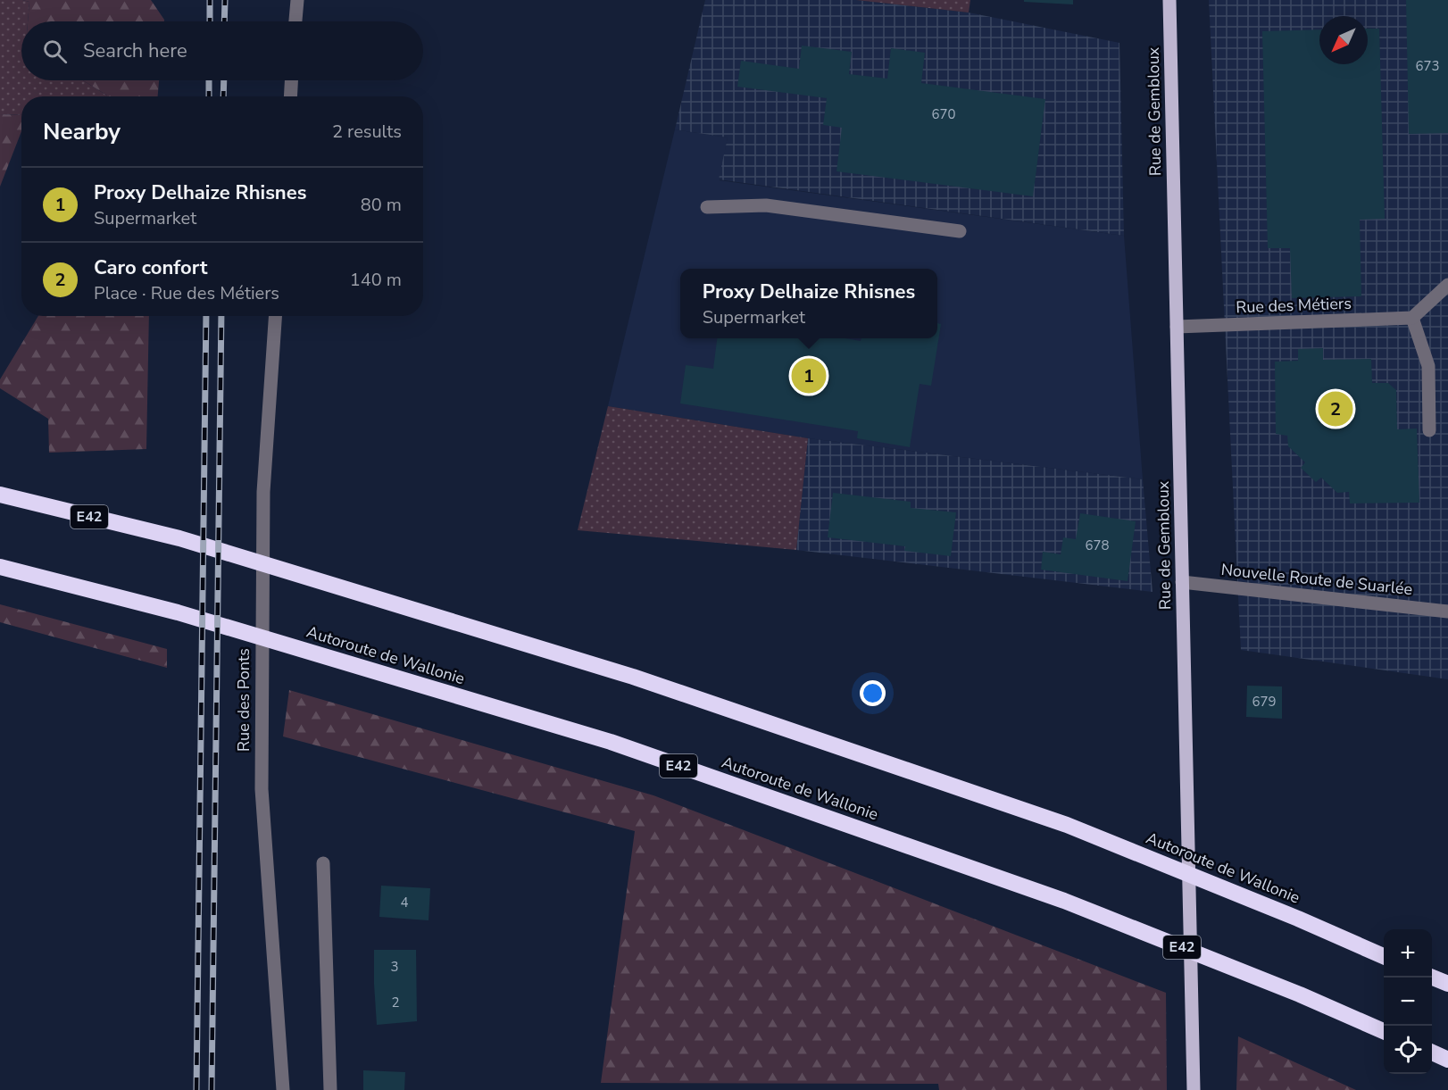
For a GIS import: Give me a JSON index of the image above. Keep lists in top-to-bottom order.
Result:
{
  "streets": {
    "highway": ["E42", "Autoroute de Wallonie"],
    "main road": ["Rue de Gembloux"],
    "street": ["Rue des Métiers", "Nouvelle Route de Suarlée", "Rue des Ponts"]
  },
  "crossings": [
    ["Rue de Gembloux", "Rue des Métiers"],
    ["Rue de Gembloux", "Nouvelle Route de Suarlée"]
  ],
  "house_numbers": [
    "673",
    "670",
    "678",
    "679",
    "4",
    "3",
    "2"
  ],
  "north": "bottom left",
  "page": {
    "search": "Search here",
    "heading": ["Nearby", "2 results"],
    "list": [
      {
        "mark": "1",
        "name": "Proxy Delhaize Rhisnes",
        "note": "Supermarket",
        "value": "80 m"
      },
      {
        "mark": "2",
        "name": "Caro confort",
        "note": "Place · Rue des Métiers",
        "value": "140 m"
      }
    ],
    "popup": ["Proxy Delhaize Rhisnes", "Supermarket"],
    "pins": ["1", "2"],
    "map_buttons": ["+", "−"]
  }
}
